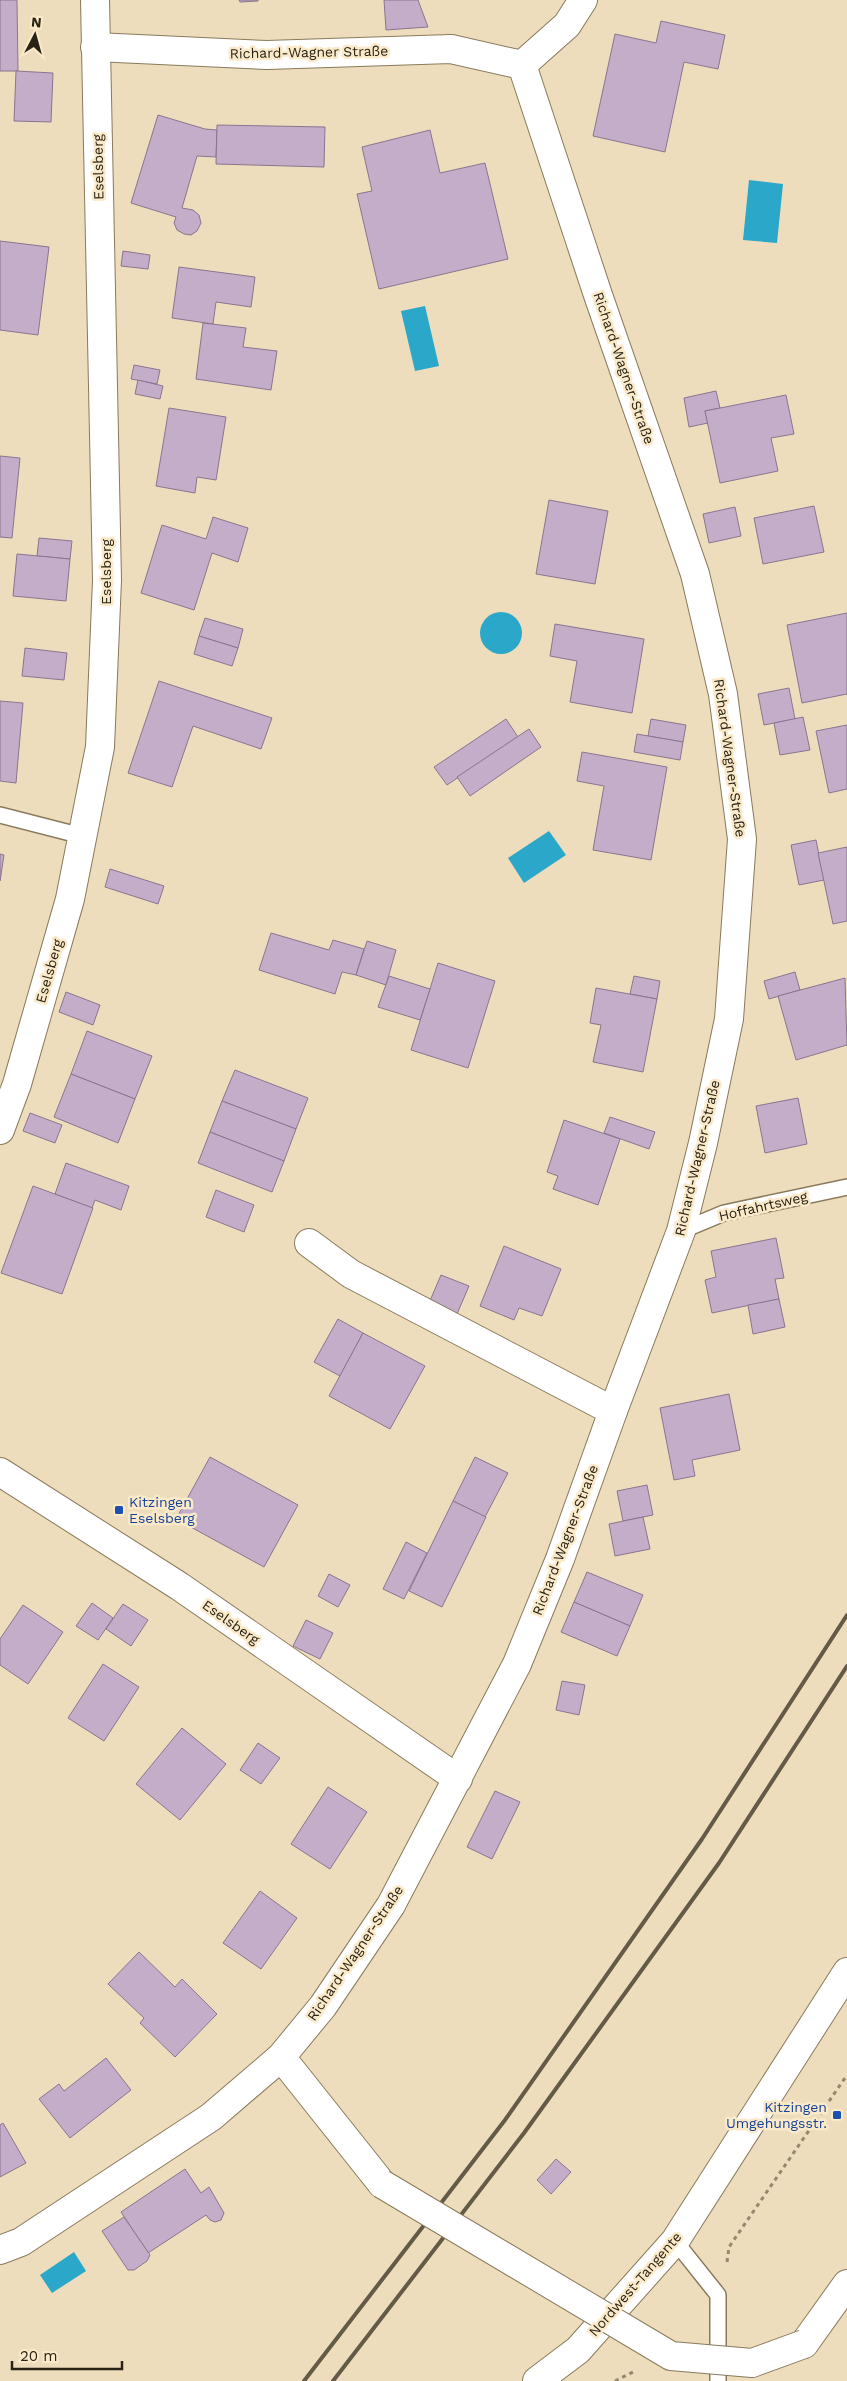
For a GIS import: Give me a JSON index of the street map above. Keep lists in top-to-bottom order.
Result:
{
  "streets": {
    "street": [
      "Richard-Wagner Straße",
      "Eselsberg",
      "Richard-Wagner-Straße",
      "Nordwest-Tangente"
    ],
    "lane": ["Hoffahrtsweg"]
  },
  "crossings": [
    ["Richard-Wagner Straße", "Eselsberg"],
    ["Richard-Wagner Straße", "Richard-Wagner-Straße"],
    ["Eselsberg", "Richard-Wagner-Straße"],
    ["Richard-Wagner-Straße", "Hoffahrtsweg"]
  ],
  "places": {
    "transit": ["Kitzingen Eselsberg", "Kitzingen Umgehungsstr."]
  },
  "scale_bar": "20 m",
  "north": "top"
}
